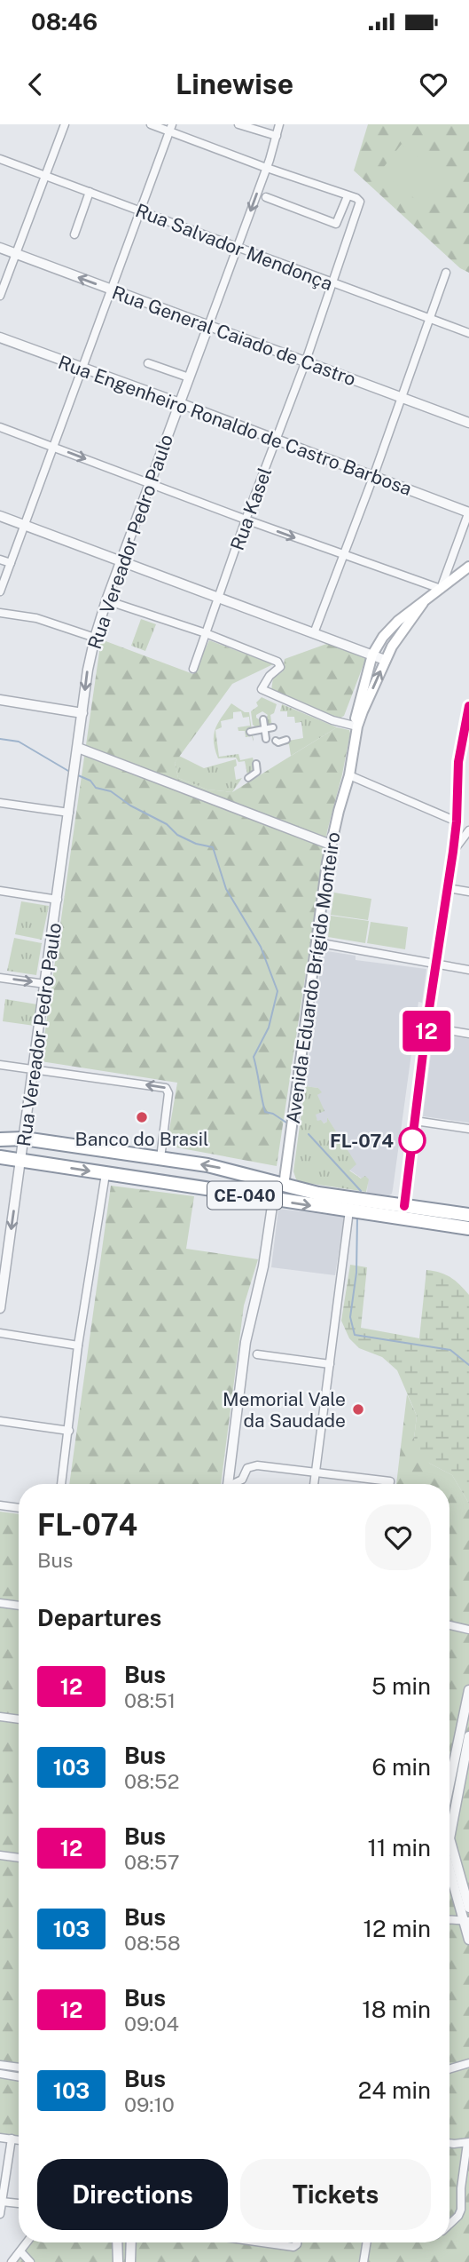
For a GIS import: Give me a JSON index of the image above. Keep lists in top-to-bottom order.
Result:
{
  "streets": {
    "highway": ["CE-040"],
    "main road": ["Avenida Eduardo Brígido Monteiro"],
    "street": [
      "Rua Salvador Mendonça",
      "Rua General Caiado de Castro",
      "Rua Engenheiro Ronaldo de Castro Barbosa",
      "Rua Kasel",
      "Rua Vereador Pedro Paulo"
    ]
  },
  "crossings": [
    ["Rua Salvador Mendonça", "Rua Kasel"],
    ["Rua Salvador Mendonça", "Rua Vereador Pedro Paulo"],
    ["Rua General Caiado de Castro", "Rua Kasel"],
    ["Rua General Caiado de Castro", "Rua Vereador Pedro Paulo"],
    ["Rua Engenheiro Ronaldo de Castro Barbosa", "Rua Kasel"],
    ["Rua Engenheiro Ronaldo de Castro Barbosa", "Rua Vereador Pedro Paulo"],
    ["Rua Vereador Pedro Paulo", "CE-040"],
    ["Avenida Eduardo Brígido Monteiro", "CE-040"]
  ],
  "places": ["Banco do Brasil", "FL-074", "Memorial Vale da Saudade"],
  "lines": ["bus line 12"],
  "page": {
    "status": "08:46",
    "header": "Linewise",
    "on_map": "12",
    "heading": [
      ["FL-074", "Bus"],
      "Departures"
    ],
    "list": [
      {
        "mark": "12",
        "name": "Bus",
        "note": "08:51",
        "value": "5 min"
      },
      {
        "mark": "103",
        "name": "Bus",
        "note": "08:52",
        "value": "6 min"
      },
      {
        "mark": "12",
        "name": "Bus",
        "note": "08:57",
        "value": "11 min"
      },
      {
        "mark": "103",
        "name": "Bus",
        "note": "08:58",
        "value": "12 min"
      },
      {
        "mark": "12",
        "name": "Bus",
        "note": "09:04",
        "value": "18 min"
      },
      {
        "mark": "103",
        "name": "Bus",
        "note": "09:10",
        "value": "24 min"
      }
    ],
    "buttons": ["Directions", "Tickets"]
  }
}
